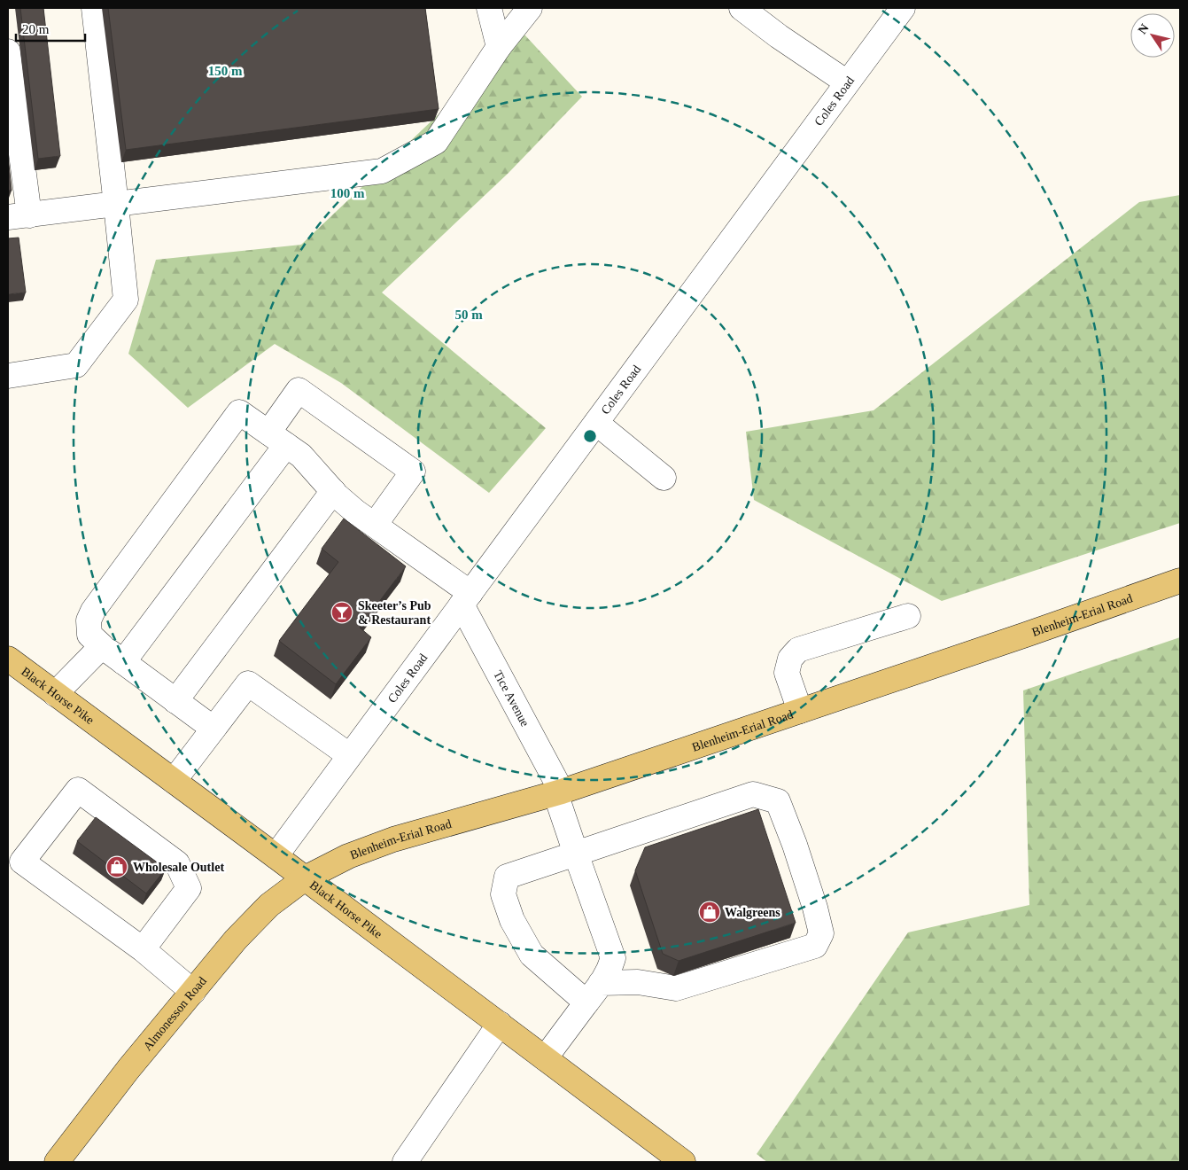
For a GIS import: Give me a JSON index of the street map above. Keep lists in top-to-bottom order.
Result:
{
  "streets": {
    "main road": ["Blenheim-Erial Road", "Black Horse Pike", "Almonesson Road"],
    "street": ["Coles Road", "Tice Avenue"]
  },
  "crossings": [
    ["Coles Road", "Black Horse Pike"],
    ["Coles Road", "Tice Avenue"],
    ["Blenheim-Erial Road", "Black Horse Pike"],
    ["Blenheim-Erial Road", "Tice Avenue"],
    ["Blenheim-Erial Road", "Almonesson Road"],
    ["Black Horse Pike", "Tice Avenue"],
    ["Black Horse Pike", "Almonesson Road"]
  ],
  "places": {
    "bar": ["Skeeter’s Pub & Restaurant"],
    "shop": ["Wholesale Outlet", "Walgreens"]
  },
  "scale_bar": "20 m",
  "north": "top left",
  "rings": ["150 m", "100 m", "50 m"]
}
